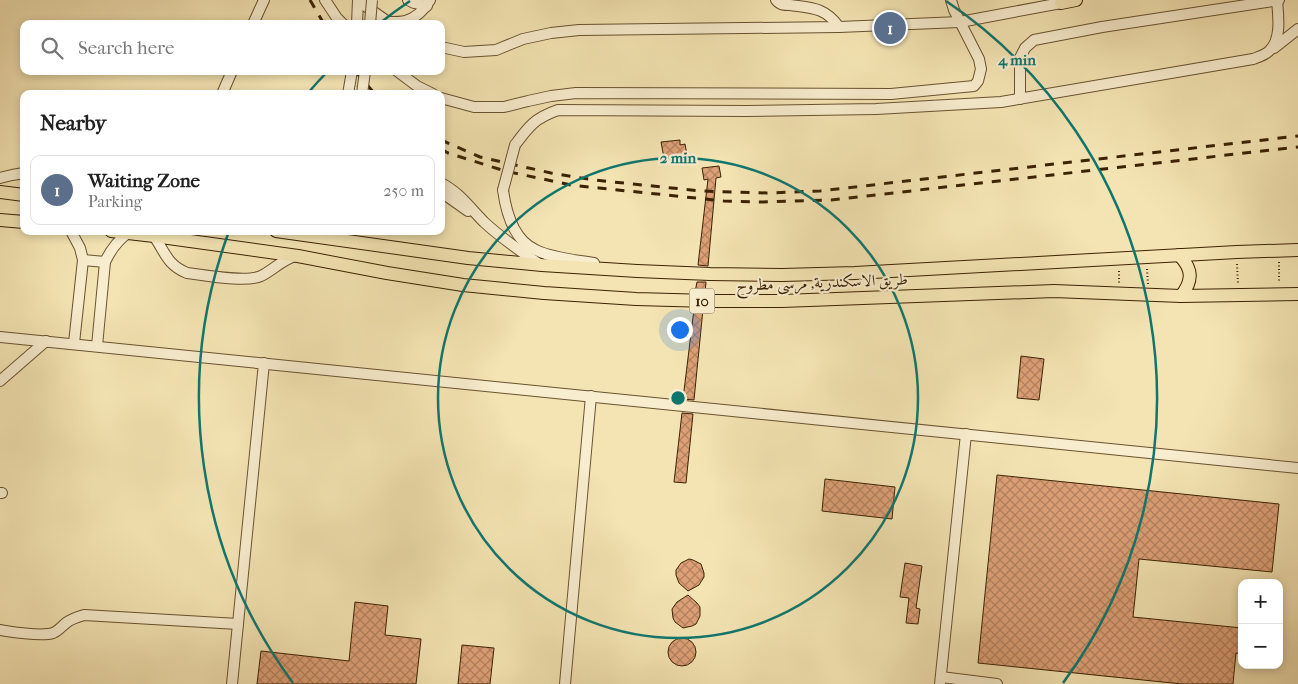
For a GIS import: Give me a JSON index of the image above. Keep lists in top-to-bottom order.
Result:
{
  "streets": {
    "main road": ["طريق الاسكندرية, مرسى مطروح", "10"]
  },
  "page": {
    "pins": "1",
    "search": "Search here",
    "heading": "Nearby",
    "list": [
      {
        "mark": "1",
        "name": "Waiting Zone",
        "note": "Parking",
        "value": "250 m"
      }
    ],
    "map_buttons": ["+", "−"]
  },
  "rings": ["4 min", "2 min"]
}
